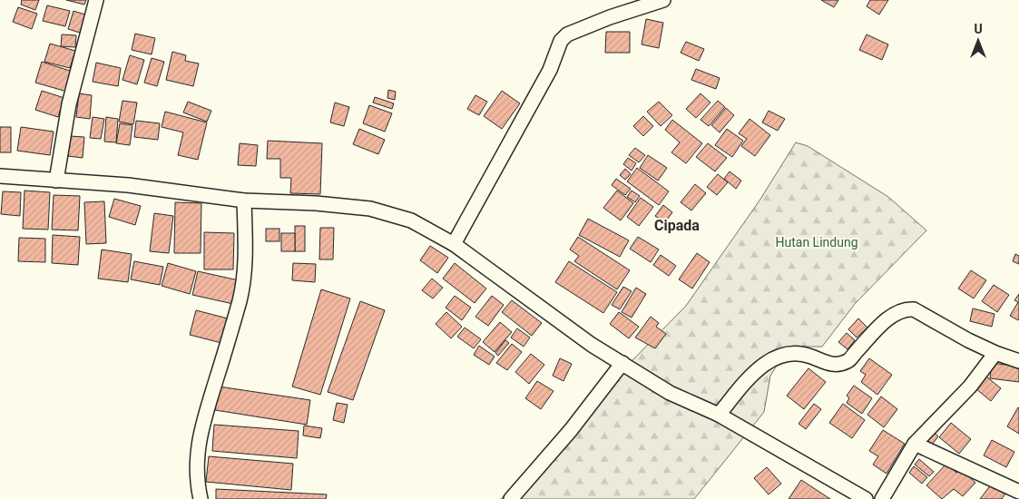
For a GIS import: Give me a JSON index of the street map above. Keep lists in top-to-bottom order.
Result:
{
  "districts": ["Cipada"],
  "parks": ["Hutan Lindung"],
  "north": "top"
}
